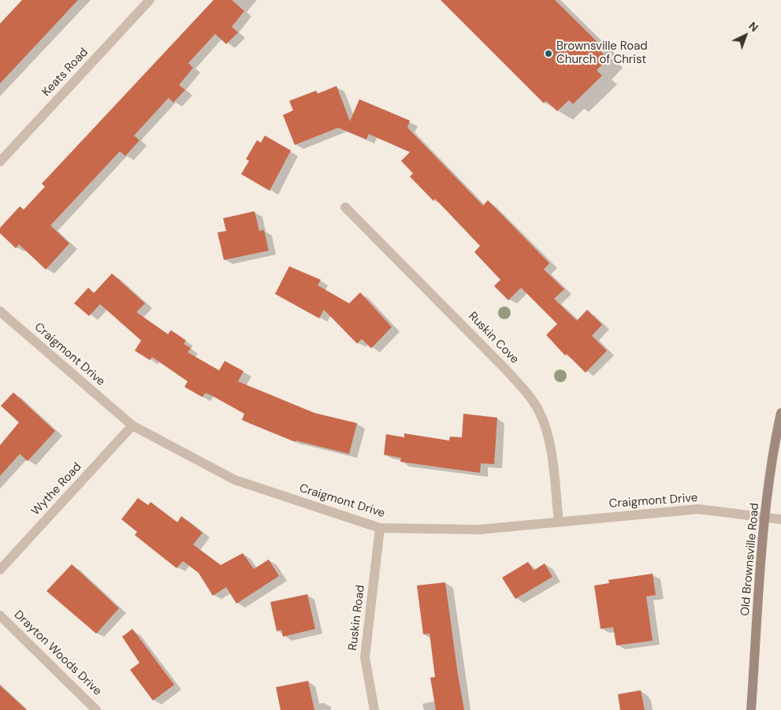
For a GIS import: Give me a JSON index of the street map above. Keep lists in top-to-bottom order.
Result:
{
  "streets": {
    "main road": ["Old Brownsville Road"],
    "street": [
      "Keats Road",
      "Ruskin Cove",
      "Craigmont Drive",
      "Wythe Road",
      "Ruskin Road",
      "Drayton Woods Drive"
    ]
  },
  "crossings": [
    ["Ruskin Cove", "Craigmont Drive"],
    ["Craigmont Drive", "Wythe Road"],
    ["Craigmont Drive", "Old Brownsville Road"],
    ["Craigmont Drive", "Ruskin Road"]
  ],
  "places": ["Brownsville Road Church of Christ"],
  "north": "top right"
}
